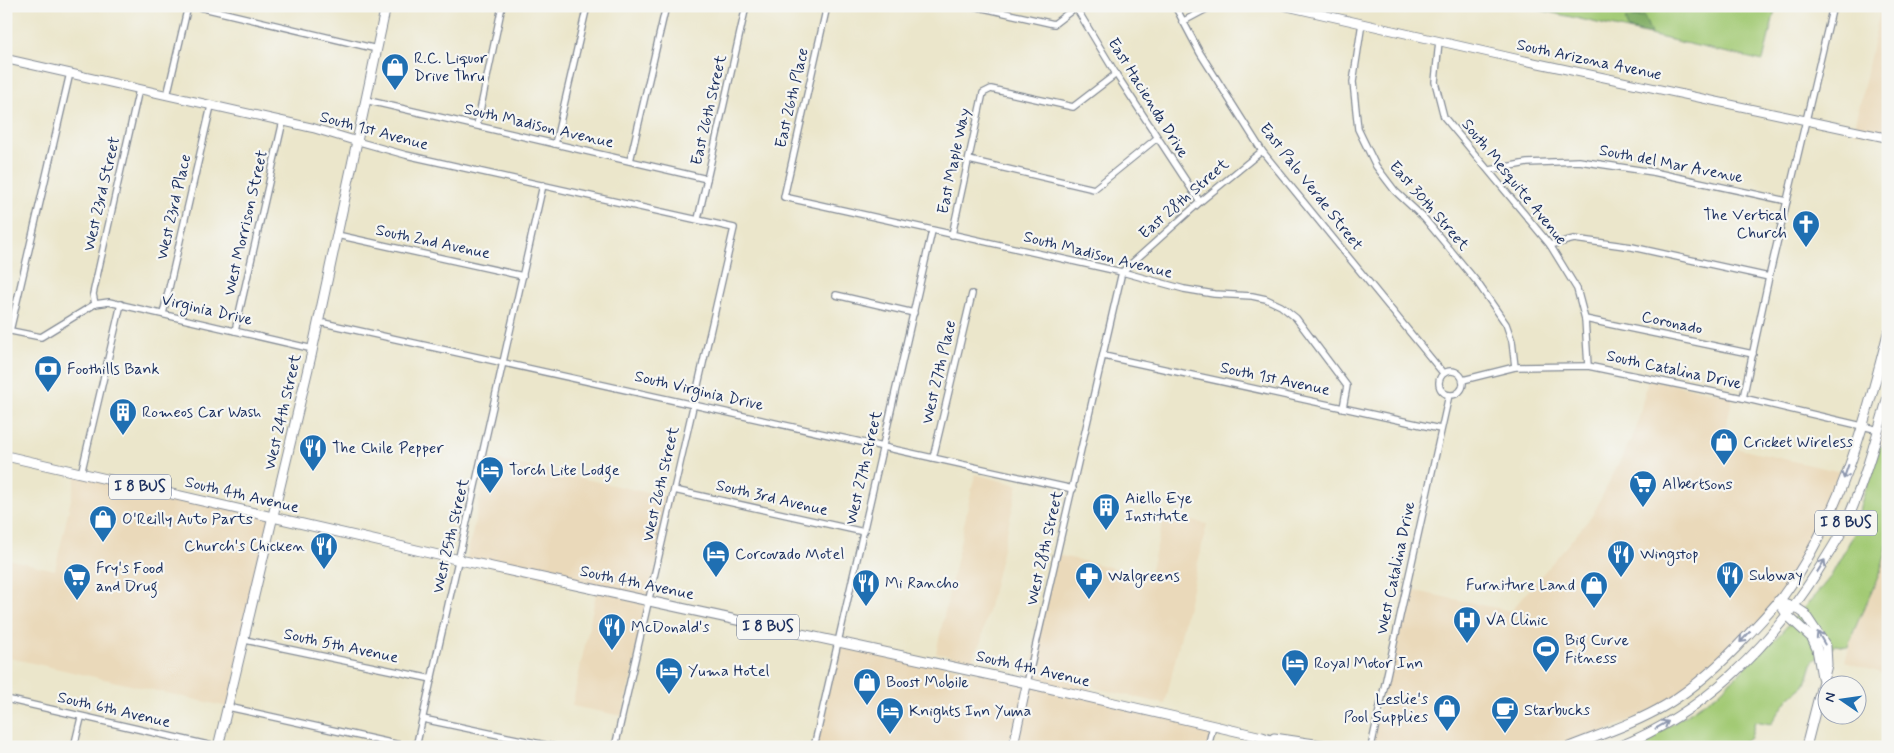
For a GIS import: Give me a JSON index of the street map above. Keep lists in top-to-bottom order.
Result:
{
  "streets": {
    "main road": ["West 24th Street", "I 8 BUS", "South 4th Avenue"],
    "street": [
      "South Arizona Avenue",
      "East 26th Place",
      "East Hacienda Drive",
      "East 26th Street",
      "South Madison Avenue",
      "South 1st Avenue",
      "East Maple Way",
      "South del Mar Avenue",
      "South Mesquite Avenue",
      "East Palo Verde Street",
      "West 23rd Street",
      "East 28th Street",
      "East 30th Street",
      "West 23rd Place",
      "West Morrison Street",
      "South 2nd Avenue",
      "Virginia Drive",
      "Coronado",
      "South Catalina Drive",
      "West 27th Place",
      "South Virginia Drive",
      "West 27th Street",
      "West 26th Street",
      "South 3rd Avenue",
      "West 25th Street",
      "West 28th Street",
      "West Catalina Drive",
      "South 5th Avenue",
      "South 6th Avenue"
    ]
  },
  "crossings": [
    ["South Arizona Avenue", "South Mesquite Avenue"],
    ["South Arizona Avenue", "East 30th Street"],
    ["East 26th Place", "South Madison Avenue"],
    ["East Hacienda Drive", "East Maple Way"],
    ["East Hacienda Drive", "East 28th Street"],
    ["East 26th Street", "South Madison Avenue"],
    ["East 26th Street", "South 1st Avenue"],
    ["South Madison Avenue", "South 1st Avenue"],
    ["South Madison Avenue", "East Maple Way"],
    ["South Madison Avenue", "East 28th Street"],
    ["South Madison Avenue", "West 24th Street"],
    ["South Madison Avenue", "West 27th Street"],
    ["South 1st Avenue", "West 23rd Street"],
    ["South 1st Avenue", "West 23rd Place"],
    ["South 1st Avenue", "West Morrison Street"],
    ["South 1st Avenue", "West 24th Street"],
    ["South 1st Avenue", "West 26th Street"],
    ["South 1st Avenue", "West 25th Street"],
    ["South 1st Avenue", "West 28th Street"],
    ["South 1st Avenue", "West Catalina Drive"],
    ["South del Mar Avenue", "South Mesquite Avenue"],
    ["South Mesquite Avenue", "Coronado"],
    ["South Mesquite Avenue", "South Catalina Drive"],
    ["East Palo Verde Street", "East 28th Street"],
    ["East Palo Verde Street", "South Catalina Drive"],
    ["East Palo Verde Street", "West Catalina Drive"],
    ["West 23rd Street", "Virginia Drive"],
    ["East 30th Street", "South Catalina Drive"],
    ["West 23rd Place", "Virginia Drive"],
    ["West Morrison Street", "Virginia Drive"],
    ["South 2nd Avenue", "West 24th Street"],
    ["South 2nd Avenue", "West 25th Street"],
    ["Virginia Drive", "West 24th Street"],
    ["South Catalina Drive", "I 8 BUS"],
    ["South Catalina Drive", "West Catalina Drive"],
    ["West 27th Place", "South Virginia Drive"],
    ["South Virginia Drive", "West 24th Street"],
    ["South Virginia Drive", "West 27th Street"],
    ["South Virginia Drive", "West 26th Street"],
    ["South Virginia Drive", "West 25th Street"],
    ["South Virginia Drive", "West 28th Street"],
    ["West 24th Street", "South 4th Avenue"],
    ["West 24th Street", "South 5th Avenue"],
    ["West 24th Street", "South 6th Avenue"],
    ["West 27th Street", "South 4th Avenue"],
    ["West 27th Street", "South 3rd Avenue"],
    ["West 26th Street", "South 4th Avenue"],
    ["West 26th Street", "South 3rd Avenue"],
    ["South 4th Avenue", "West 25th Street"],
    ["South 4th Avenue", "West 28th Street"],
    ["West 25th Street", "South 5th Avenue"]
  ],
  "places": {
    "shop": [
      "R.C. Liquor Drive Thru",
      "Cricket Wireless",
      "O'Reilly Auto Parts",
      "Furniture Land",
      "Boost Mobile",
      "Leslie's Pool Supplies"
    ],
    "church": ["The Vertical Church"],
    "bank": ["Foothills Bank"],
    "building": ["Romeos Car Wash", "Aiello Eye Institute"],
    "restaurant": [
      "The Chile Pepper",
      "Church's Chicken",
      "Wingstop",
      "Subway",
      "Mi Rancho",
      "McDonald's"
    ],
    "hotel": [
      "Torch Lite Lodge",
      "Corcovado Motel",
      "Royal Motor Inn",
      "Yuma Hotel",
      "Knights Inn Yuma"
    ],
    "supermarket": ["Albertsons", "Fry's Food and Drug"],
    "pharmacy": ["Walgreens"],
    "hospital": ["VA Clinic"],
    "sports": ["Big Curve Fitness"],
    "cafe": ["Starbucks"]
  },
  "north": "left"
}
